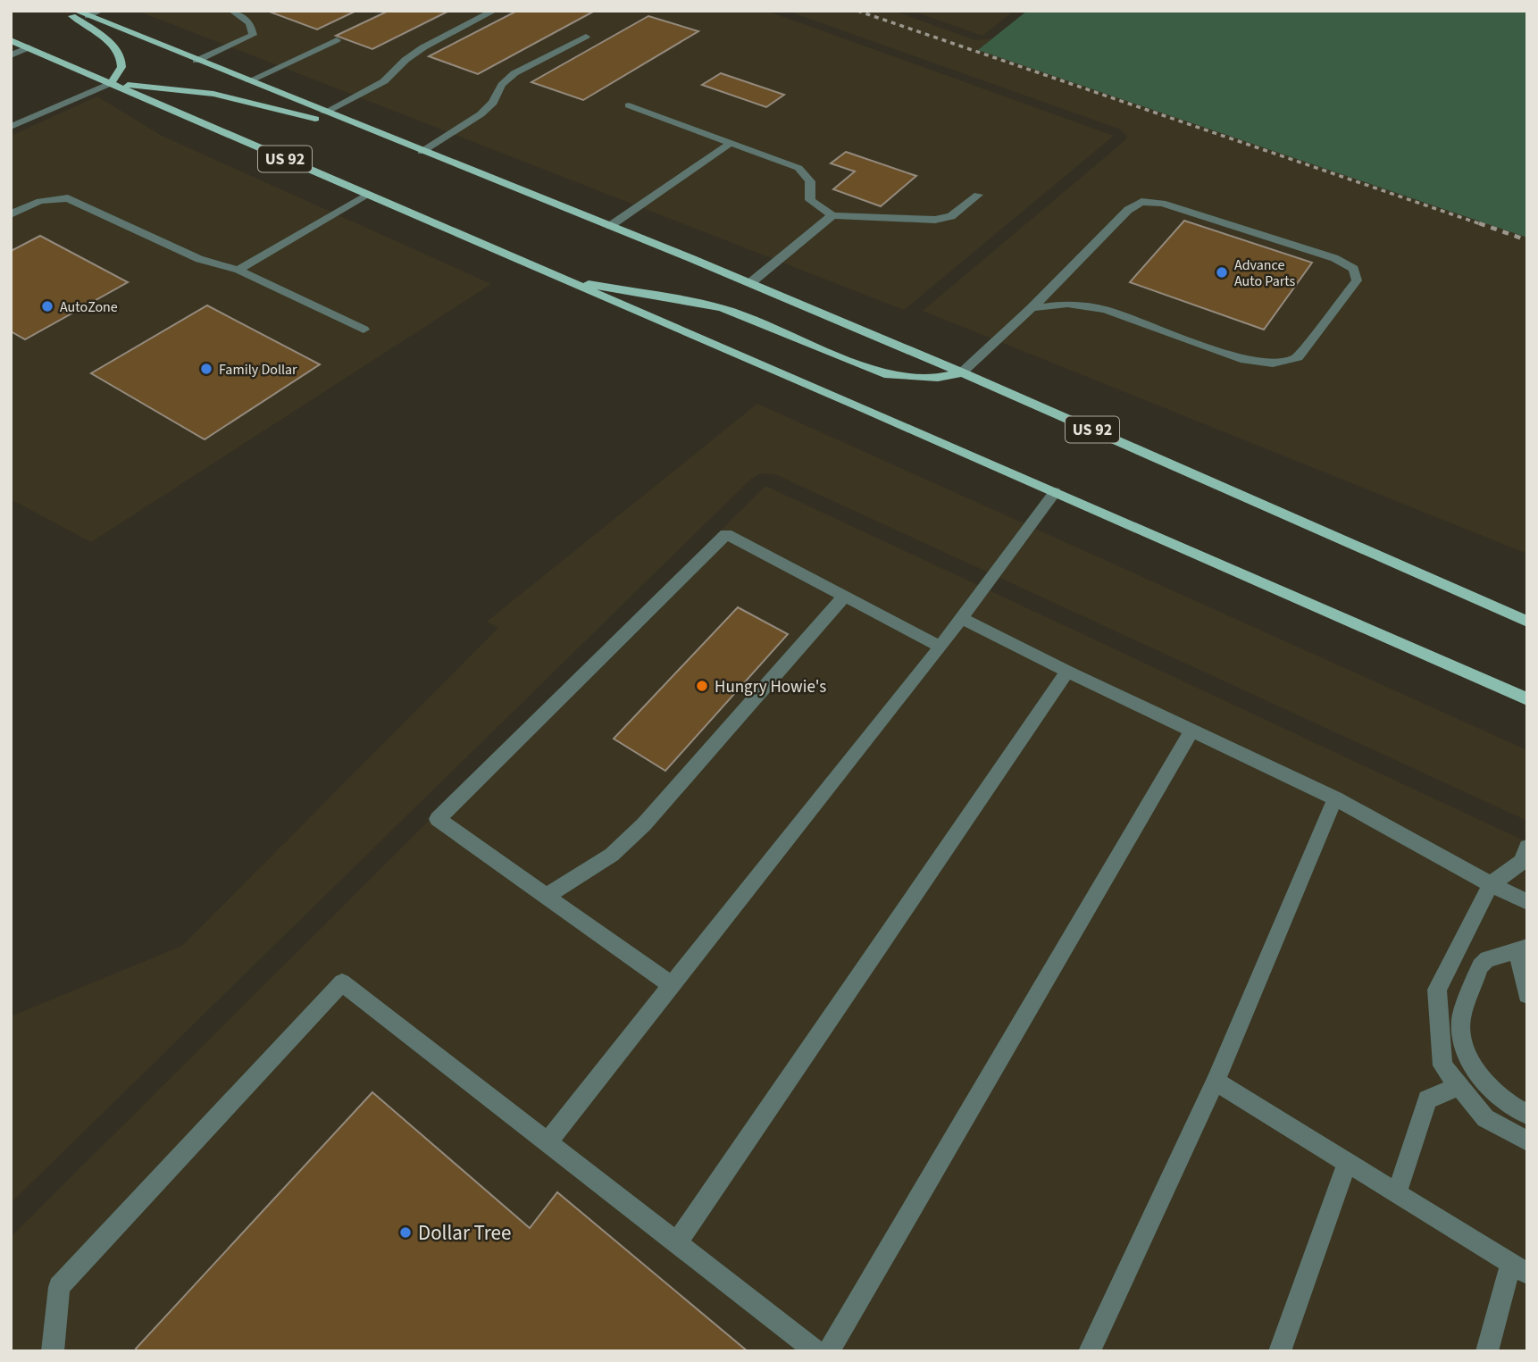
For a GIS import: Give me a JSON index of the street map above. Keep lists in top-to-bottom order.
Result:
{
  "streets": {
    "main road": ["US 92"]
  },
  "places": [
    "Advance Auto Parts",
    "AutoZone",
    "Family Dollar",
    "Hungry Howie's",
    "Dollar Tree"
  ]
}
